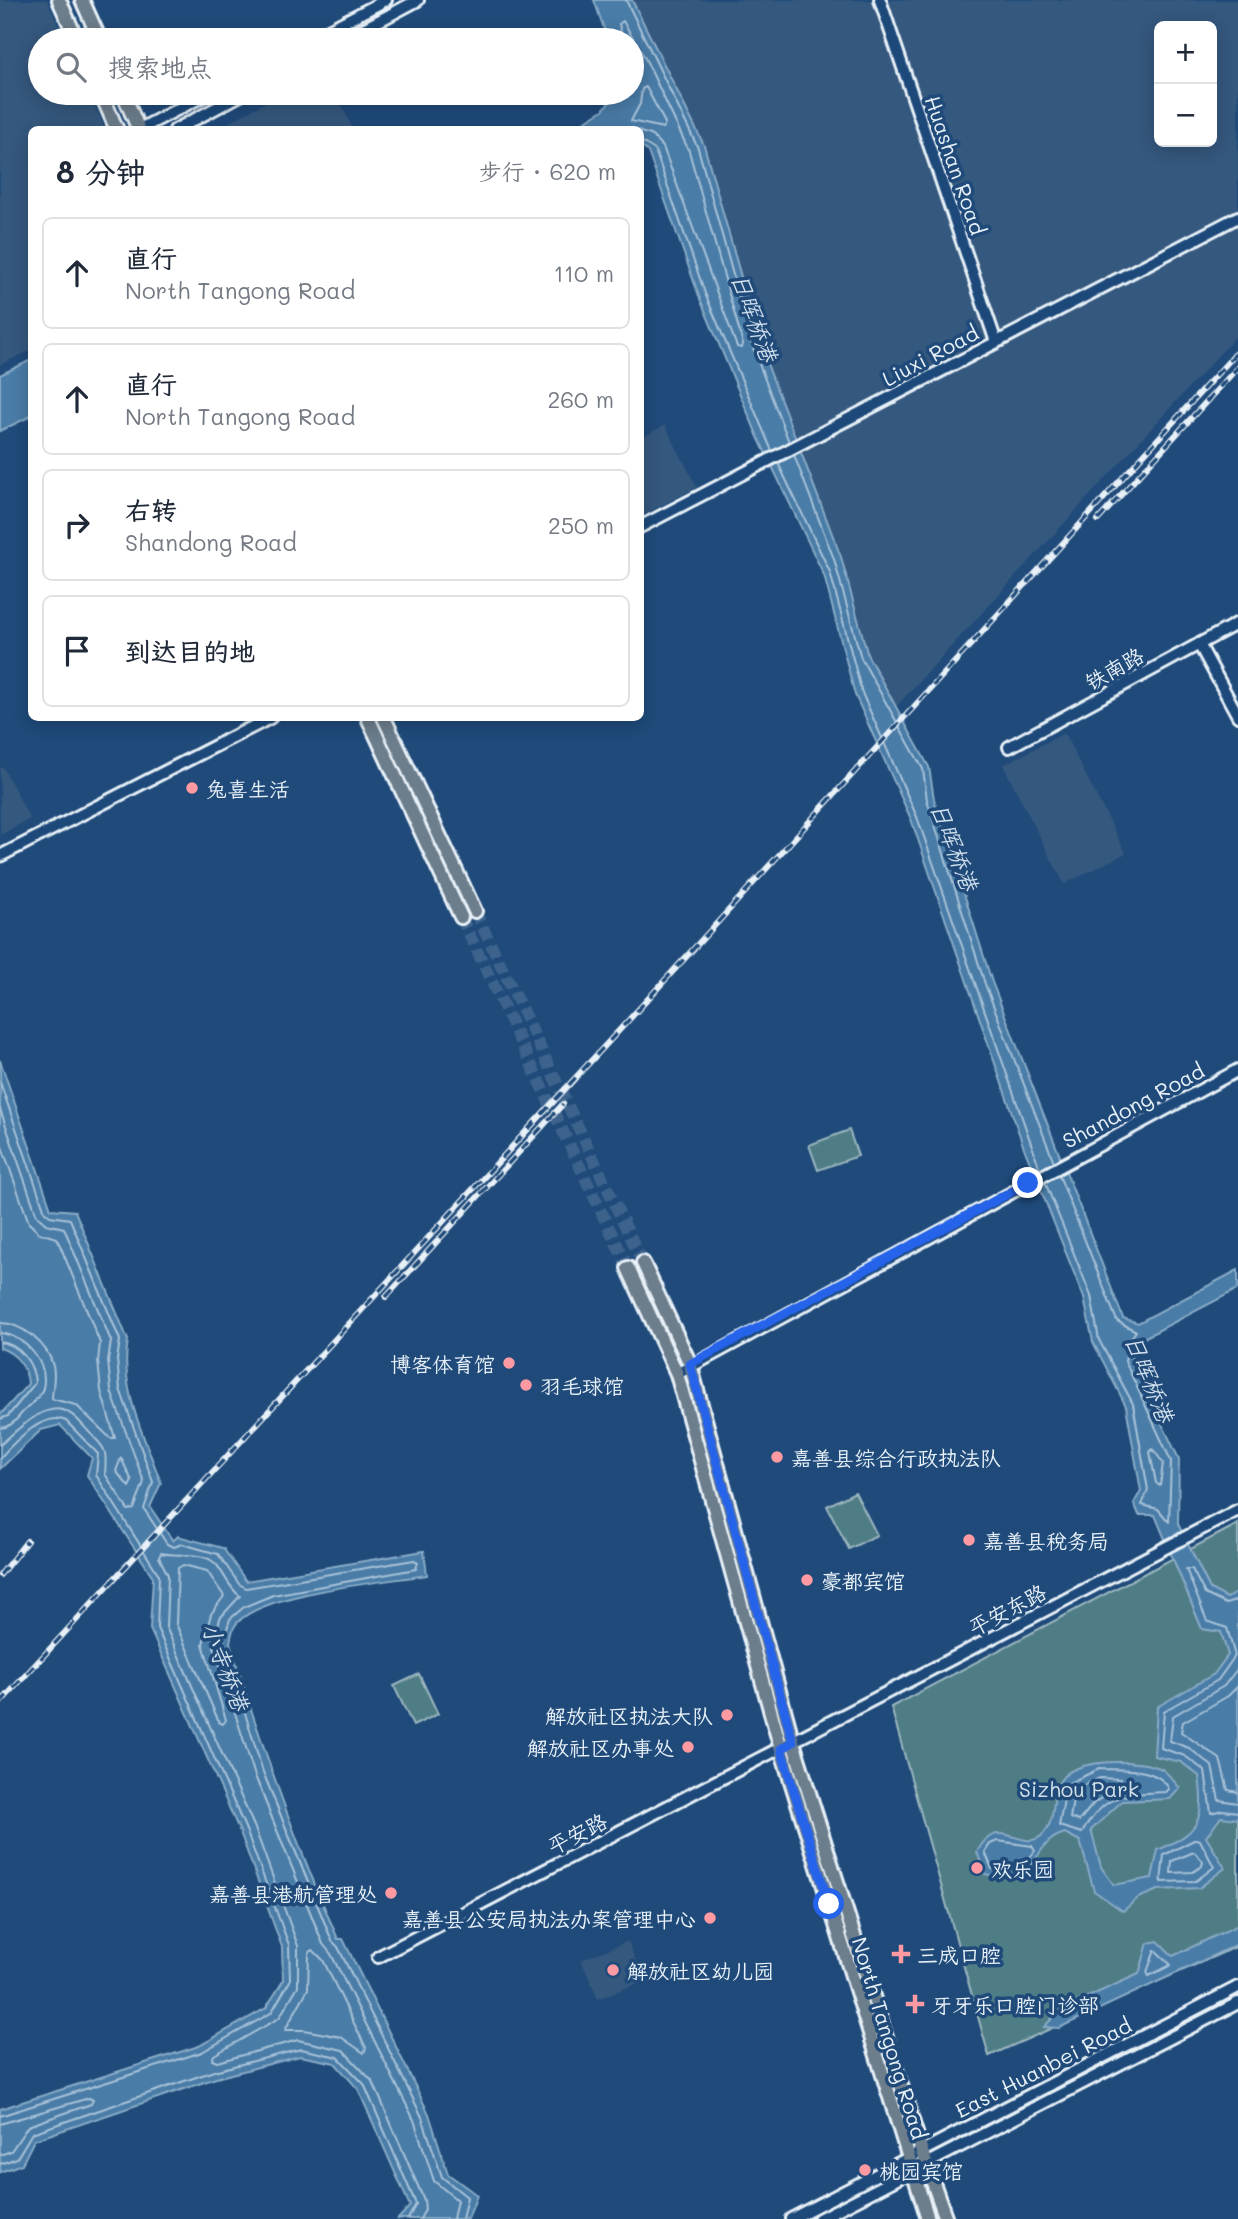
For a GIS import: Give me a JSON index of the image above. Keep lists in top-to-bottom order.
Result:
{
  "streets": {
    "main road": ["North Tangong Road"],
    "street": [
      "Huashan Road",
      "Liuxi Road",
      "铁南路",
      "Shandong Road",
      "平安东路",
      "平安路",
      "East Huanbei Road"
    ]
  },
  "crossings": [
    ["Huashan Road", "Liuxi Road"],
    ["Shandong Road", "North Tangong Road"],
    ["平安东路", "平安路"],
    ["平安东路", "North Tangong Road"],
    ["平安路", "North Tangong Road"],
    ["North Tangong Road", "East Huanbei Road"]
  ],
  "water": ["日晖桥港", "小寺桥港"],
  "parks": ["Sizhou Park"],
  "places": {
    "other": [
      "兔喜生活",
      "博客体育馆",
      "羽毛球馆",
      "嘉善县综合行政执法队",
      "嘉善县税务局",
      "豪都宾馆",
      "解放社区执法大队",
      "解放社区办事处",
      "欢乐园",
      "嘉善县港航管理处",
      "嘉善县公安局执法办案管理中心",
      "解放社区幼儿园",
      "桃园宾馆"
    ],
    "health": ["三成口腔", "牙牙乐口腔门诊部"]
  },
  "page": {
    "map_buttons": ["+", "−"],
    "search": "搜索地点",
    "heading": ["8 分钟", "步行 · 620 m"],
    "list": [
      ["直行", "North Tangong Road", "110 m"],
      ["直行", "North Tangong Road", "260 m"],
      ["右转", "Shandong Road", "250 m"],
      "到达目的地"
    ]
  }
}
